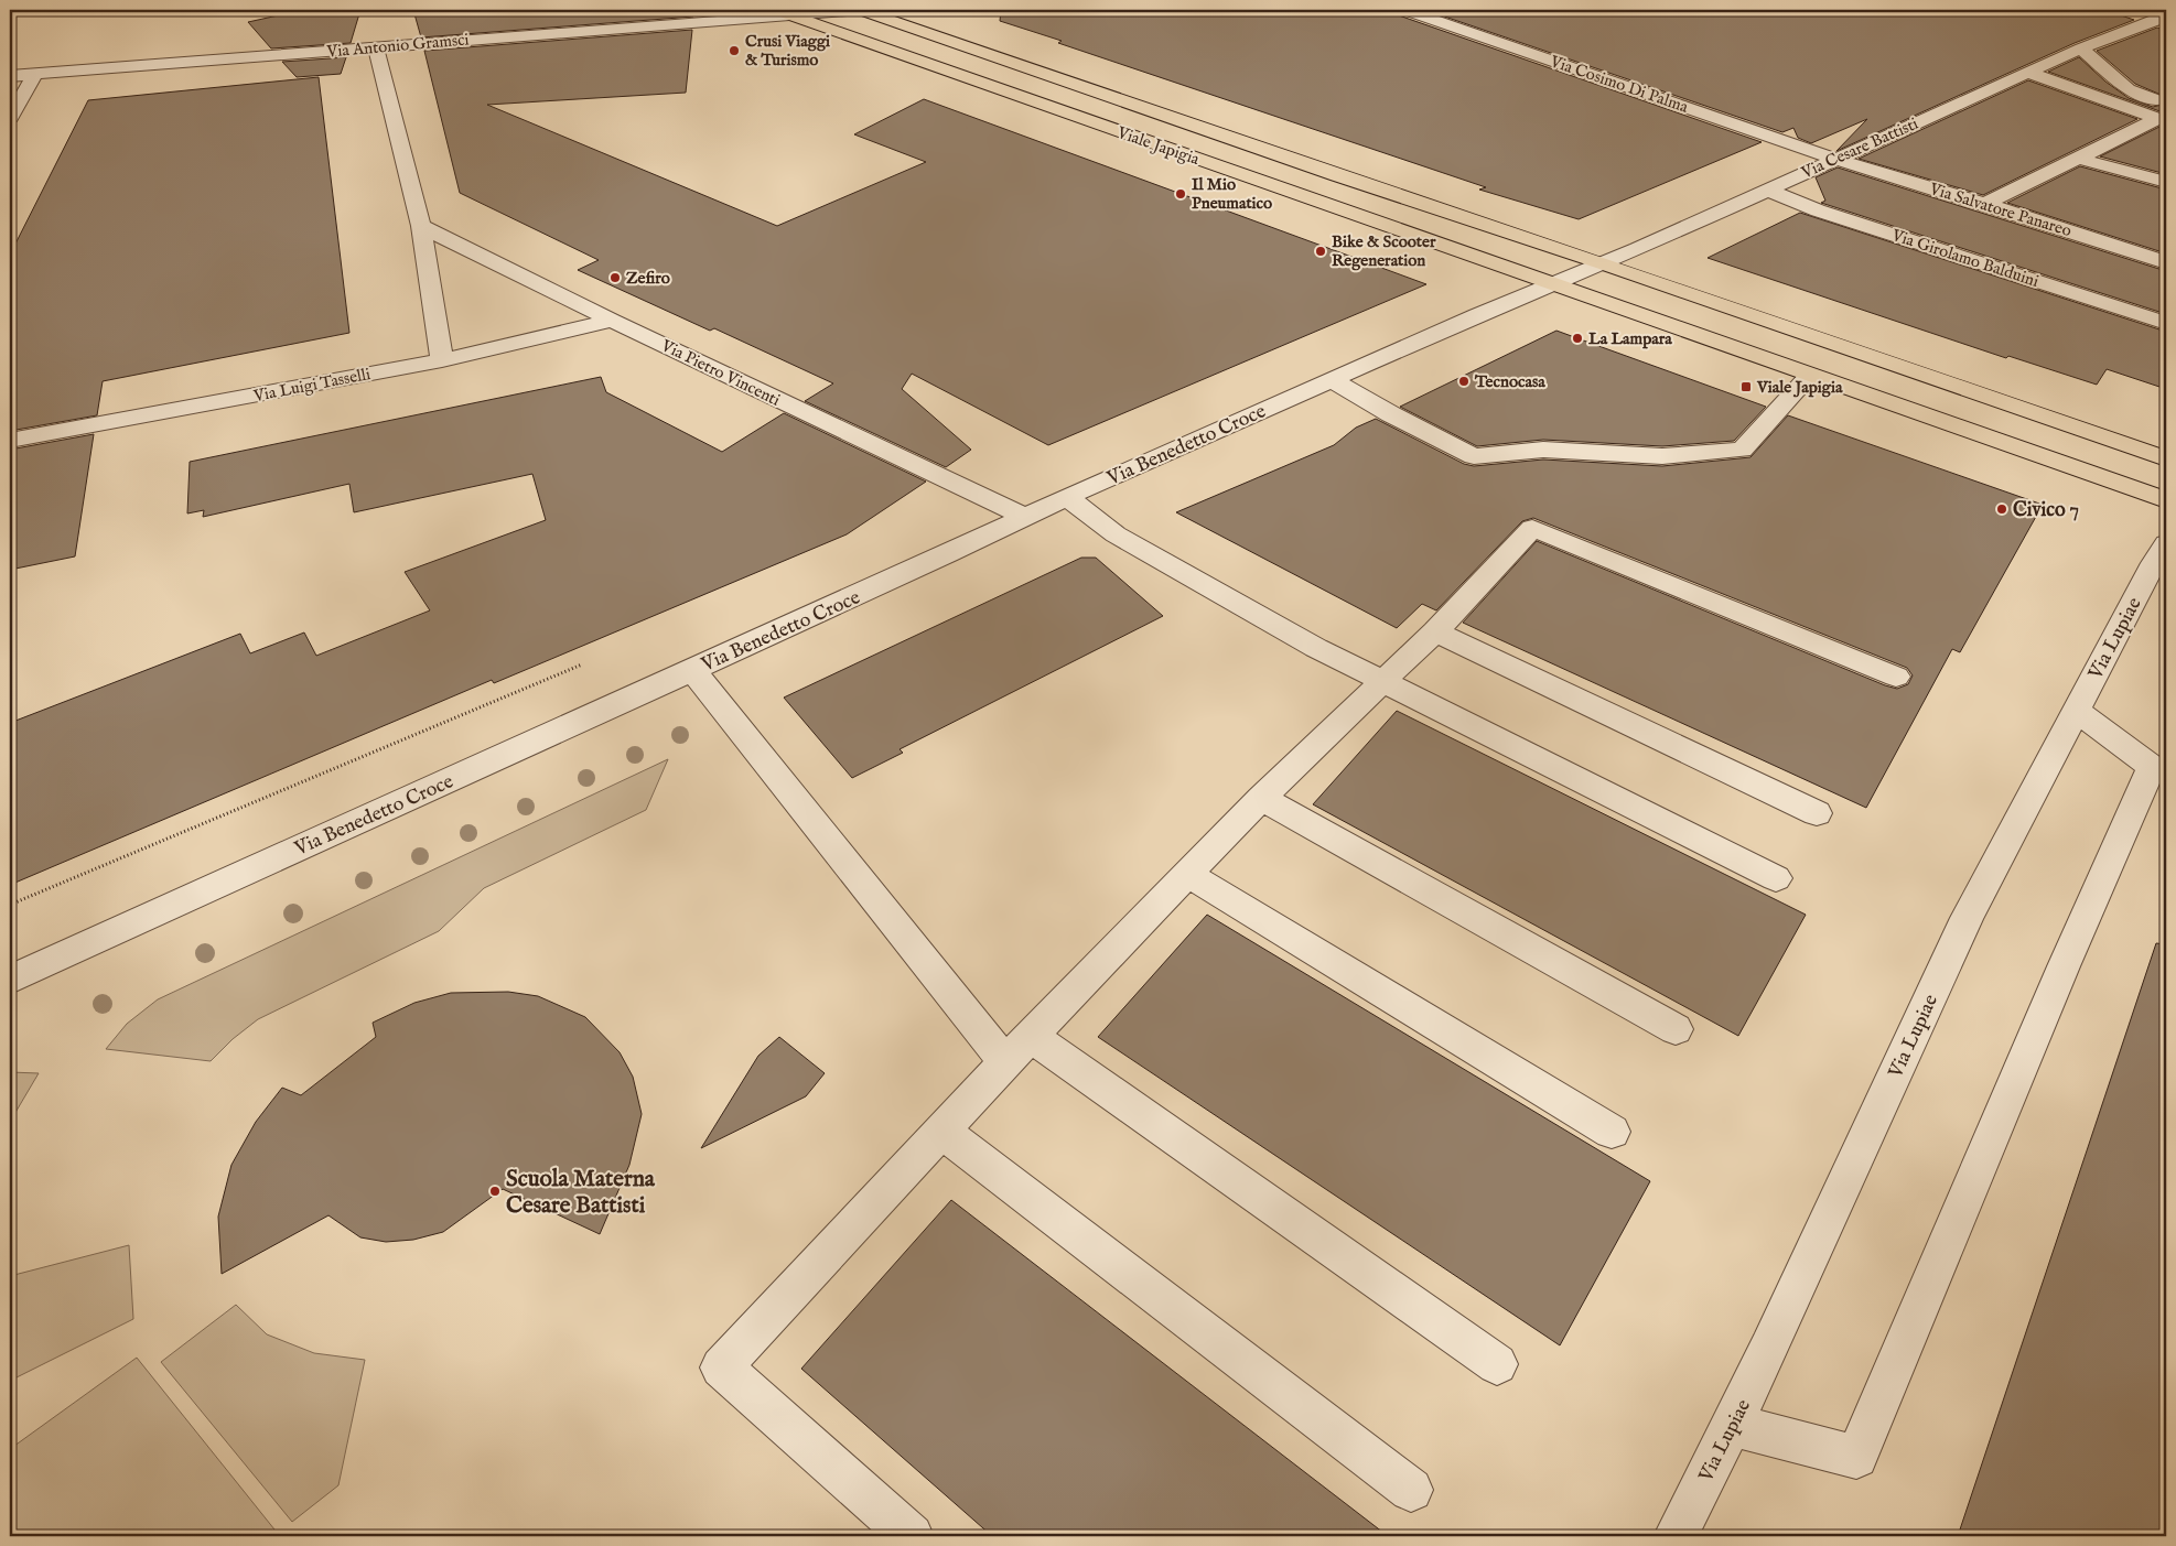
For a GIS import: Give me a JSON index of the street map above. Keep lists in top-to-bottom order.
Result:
{
  "streets": {
    "main road": ["Viale Japigia"],
    "street": [
      "Via Antonio Gramsci",
      "Via Cosimo Di Palma",
      "Via Cesare Battisti",
      "Via Salvatore Panareo",
      "Via Girolamo Balduini",
      "Via Pietro Vincenti",
      "Via Luigi Tasselli",
      "Via Benedetto Croce",
      "Via Lupiae"
    ]
  },
  "crossings": [
    ["Via Antonio Gramsci", "Viale Japigia"],
    ["Via Cosimo Di Palma", "Via Cesare Battisti"],
    ["Via Cosimo Di Palma", "Via Salvatore Panareo"],
    ["Viale Japigia", "Via Cesare Battisti"],
    ["Viale Japigia", "Via Benedetto Croce"],
    ["Via Cesare Battisti", "Via Salvatore Panareo"],
    ["Via Cesare Battisti", "Via Girolamo Balduini"],
    ["Via Cesare Battisti", "Via Benedetto Croce"],
    ["Via Pietro Vincenti", "Via Luigi Tasselli"],
    ["Via Pietro Vincenti", "Via Benedetto Croce"]
  ],
  "places": {
    "other": [
      "Crusi Viaggi & Turismo",
      "Il Mio Pneumatico",
      "Bike & Scooter Regeneration",
      "Zefiro",
      "La Lampara",
      "Tecnocasa",
      "Civico 7",
      "Scuola Materna Cesare Battisti"
    ],
    "transit": ["Viale Japigia"]
  }
}
